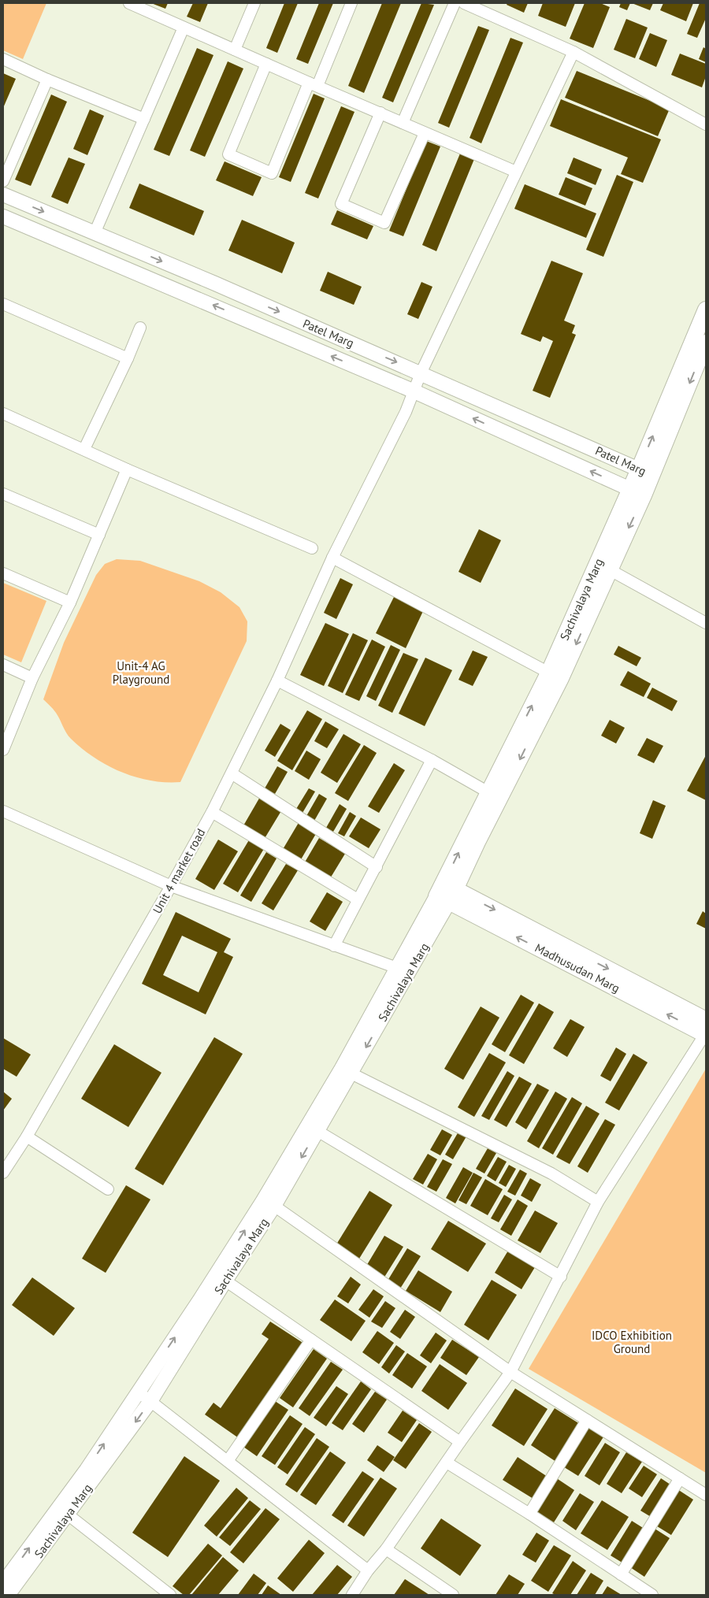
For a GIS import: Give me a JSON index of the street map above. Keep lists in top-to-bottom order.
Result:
{
  "streets": {
    "main road": ["Sachivalaya Marg", "Madhusudan Marg"],
    "street": ["Patel Marg", "Unit 4 market road"]
  },
  "crossings": [
    ["Patel Marg", "Sachivalaya Marg"],
    ["Patel Marg", "Unit 4 market road"],
    ["Sachivalaya Marg", "Madhusudan Marg"]
  ],
  "parks": ["Unit-4 AG Playground", "IDCO Exhibition Ground"]
}
